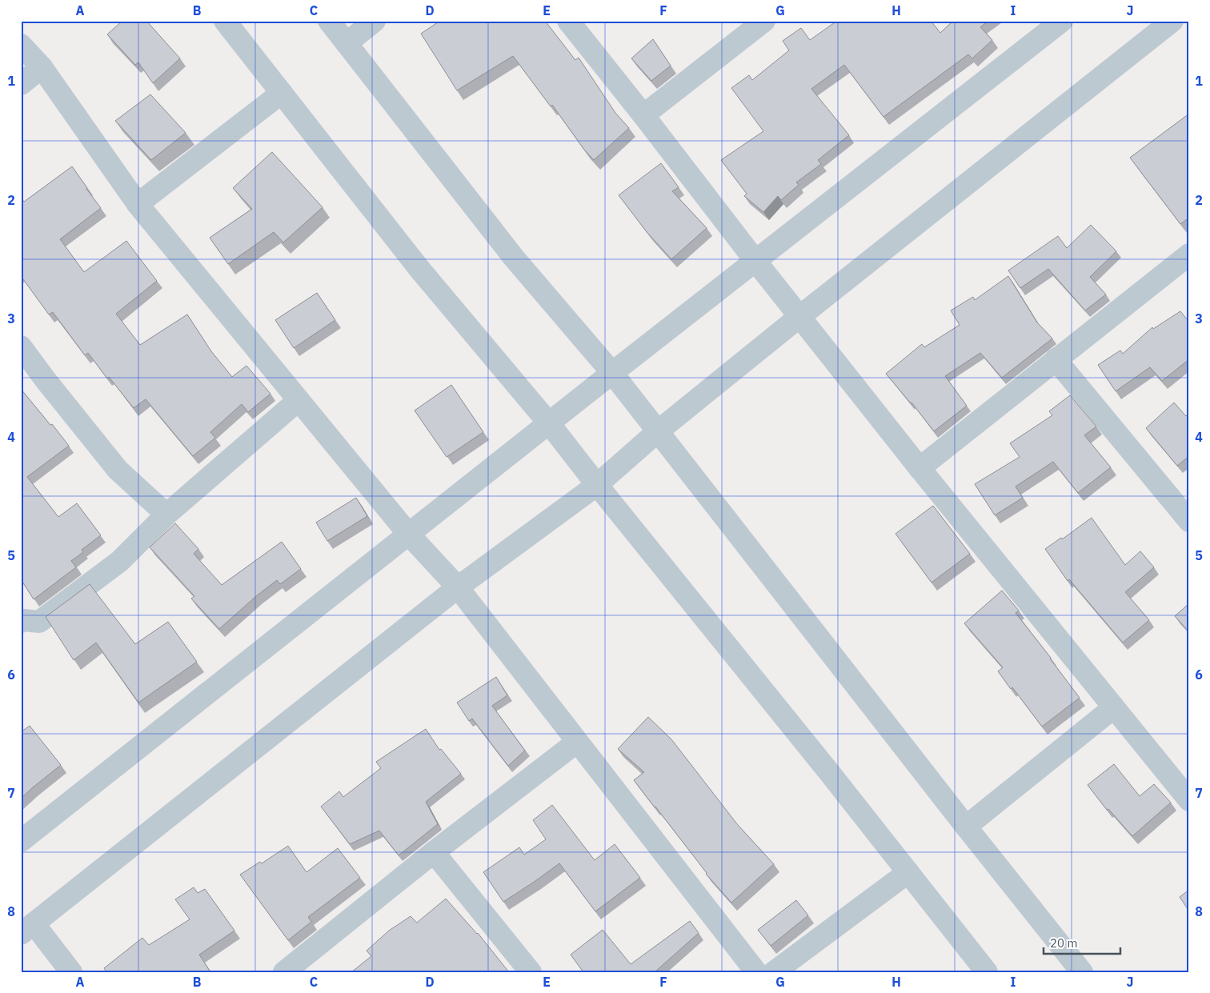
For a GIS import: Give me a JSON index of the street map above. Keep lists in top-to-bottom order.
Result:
{
  "scale_bar": "20 m",
  "grid": {
    "columns": [
      "A",
      "B",
      "C",
      "D",
      "E",
      "F",
      "G",
      "H",
      "I",
      "J"
    ],
    "rows": [
      "1",
      "2",
      "3",
      "4",
      "5",
      "6",
      "7",
      "8"
    ]
  }
}
